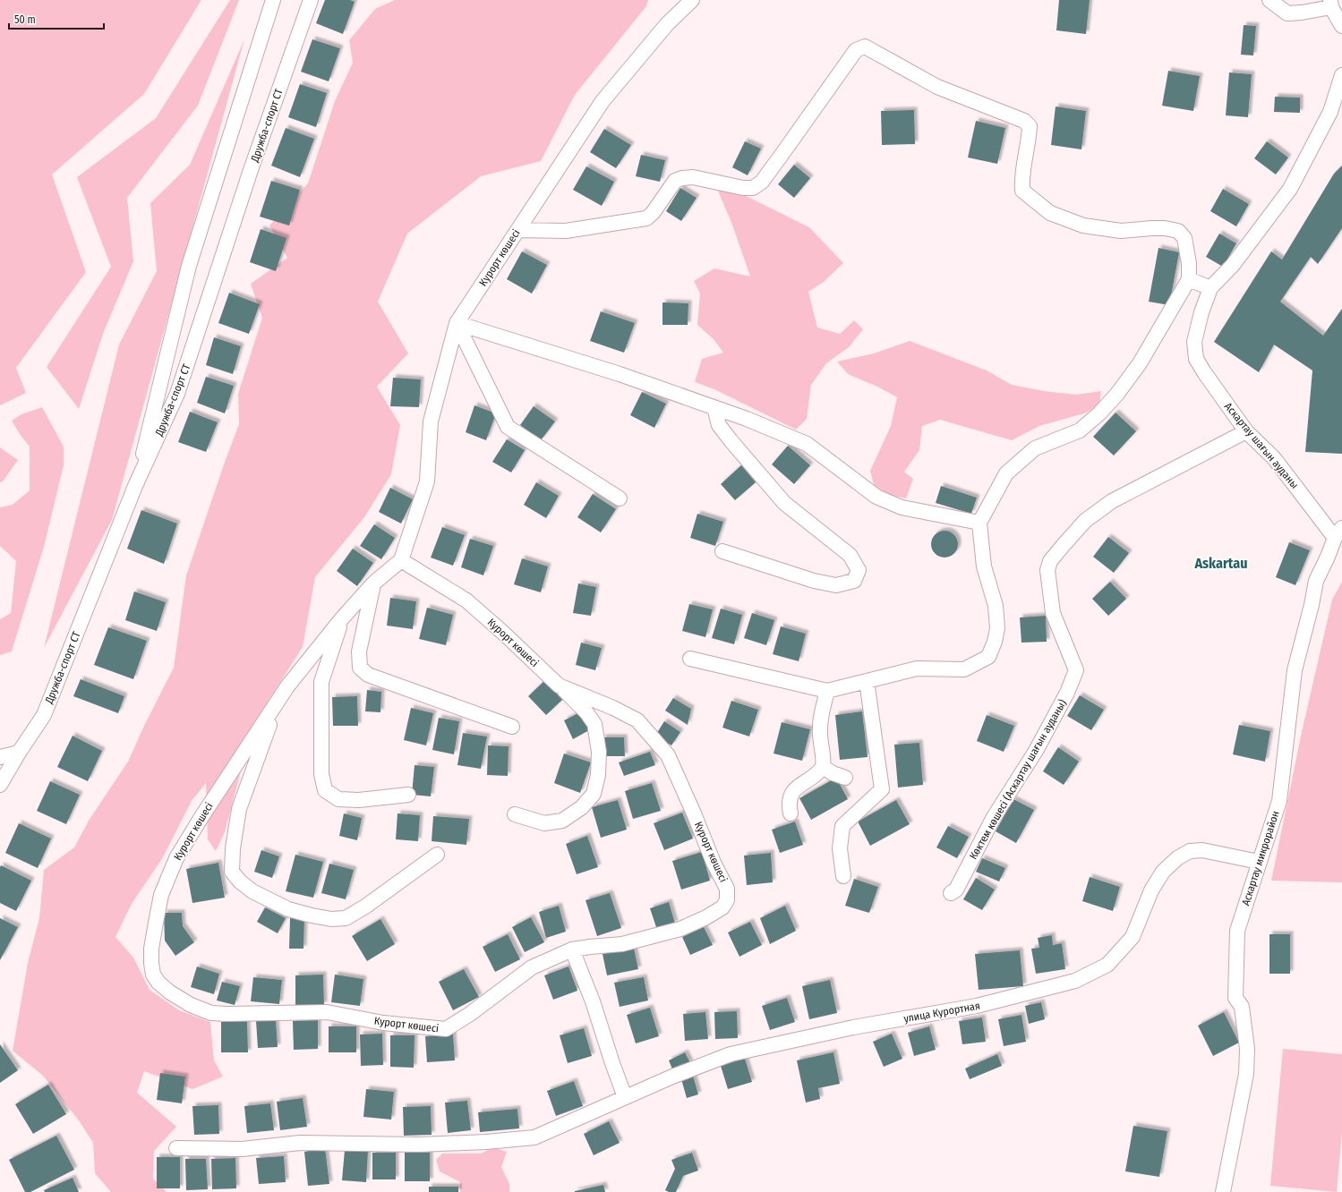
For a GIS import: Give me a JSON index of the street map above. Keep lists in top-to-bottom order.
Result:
{
  "streets": {
    "street": [
      "Дружба-спорт СТ",
      "Курорт көшесі",
      "Аскартау шағын ауданы",
      "Көктем көшесі (Аскартау шағын ауданы)",
      "Аскартау микрорайон",
      "улица Курортная"
    ]
  },
  "crossings": [
    ["Аскартау шағын ауданы", "Көктем көшесі (Аскартау шағын ауданы)"],
    ["Аскартау шағын ауданы", "Аскартау микрорайон"],
    ["Аскартау микрорайон", "улица Курортная"]
  ],
  "districts": ["Askartau"],
  "scale_bar": "50 m"
}
